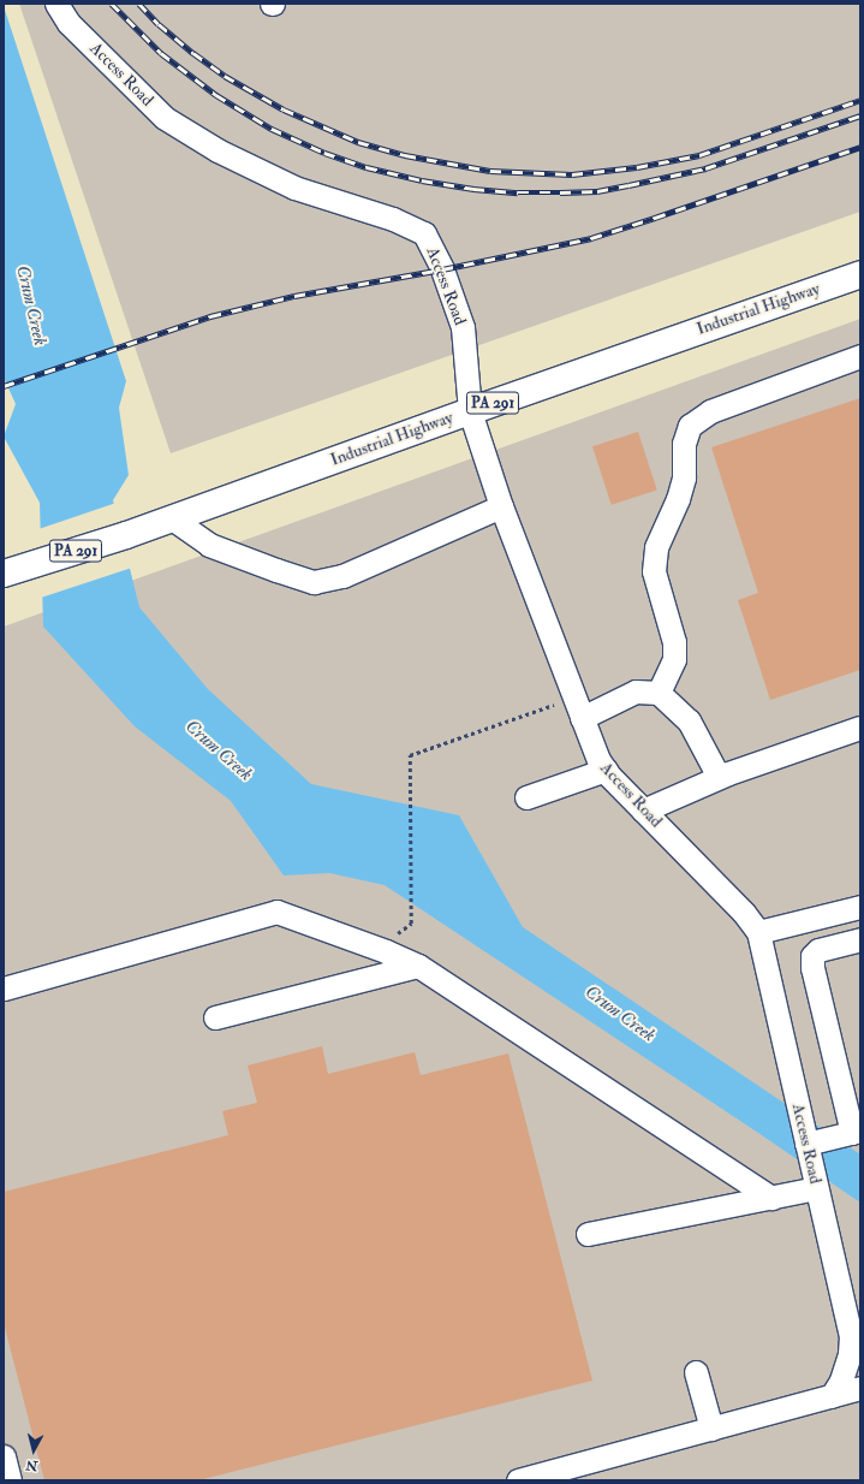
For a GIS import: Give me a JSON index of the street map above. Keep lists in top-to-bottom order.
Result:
{
  "streets": {
    "main road": ["Industrial Highway", "PA 291"],
    "lane": ["Access Road"]
  },
  "crossings": [
    ["Access Road", "Industrial Highway"]
  ],
  "water": ["Crum Creek"],
  "north": "bottom"
}
